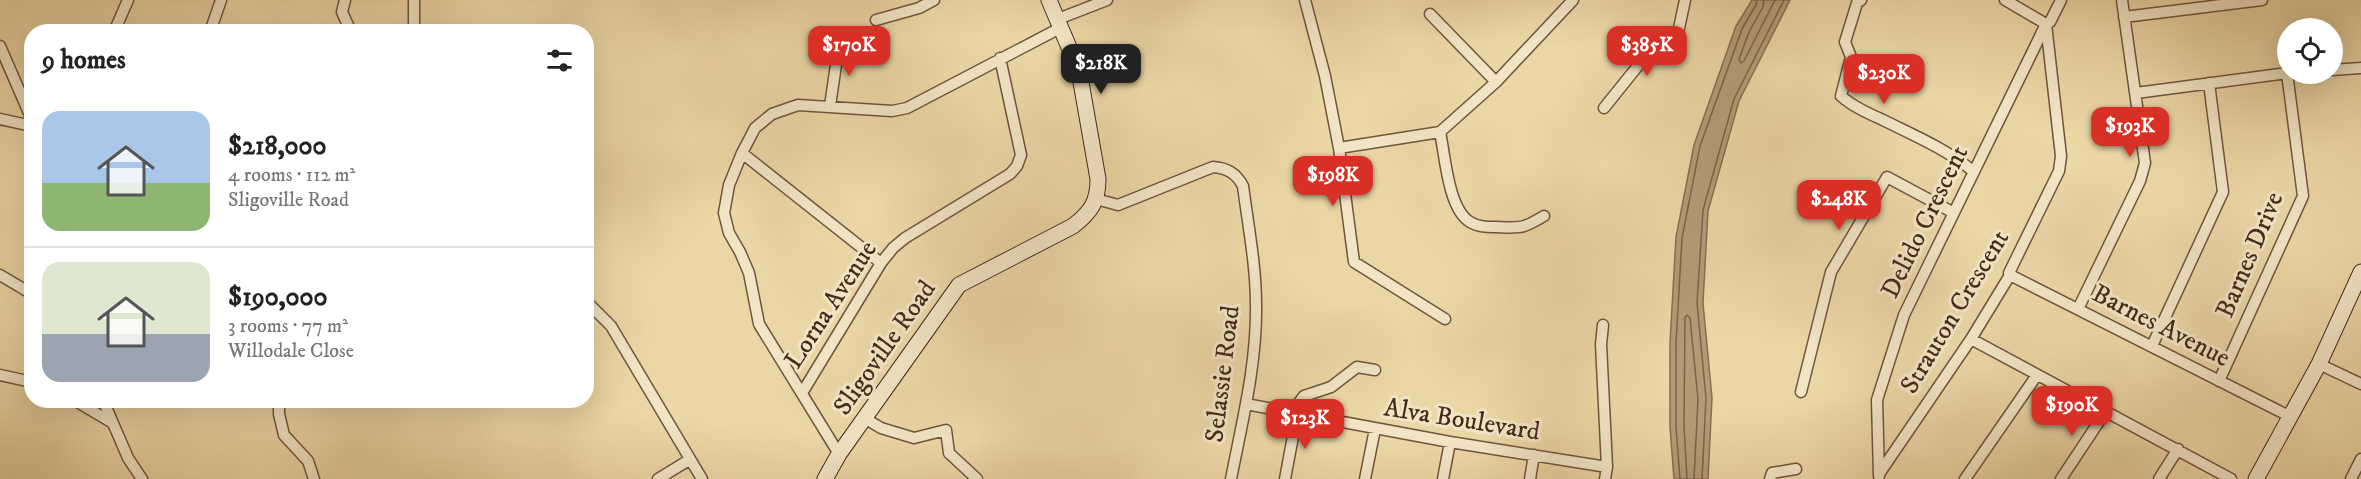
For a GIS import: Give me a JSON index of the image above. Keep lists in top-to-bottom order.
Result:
{
  "streets": {
    "street": [
      "Delido Crescent",
      "Barnes Drive",
      "Lorna Avenue",
      "Strauton Crescent",
      "Barnes Avenue",
      "Sligoville Road",
      "Selassie Road",
      "Alva Boulevard"
    ]
  },
  "crossings": [
    ["Delido Crescent", "Strauton Crescent"],
    ["Barnes Drive", "Barnes Avenue"],
    ["Strauton Crescent", "Barnes Avenue"],
    ["Sligoville Road", "Selassie Road"],
    ["Selassie Road", "Alva Boulevard"]
  ],
  "page": {
    "heading": "9 homes",
    "price": [
      "$170K",
      "$385K",
      "$218K",
      "$230K",
      "$193K",
      "$198K",
      "$248K",
      "$190K",
      "$123K"
    ],
    "list": [
      {
        "name": "$218,000",
        "note": "4 rooms · 112 m² · Sligoville Road"
      },
      {
        "name": "$190,000",
        "note": "3 rooms · 77 m² · Willodale Close"
      }
    ]
  }
}
